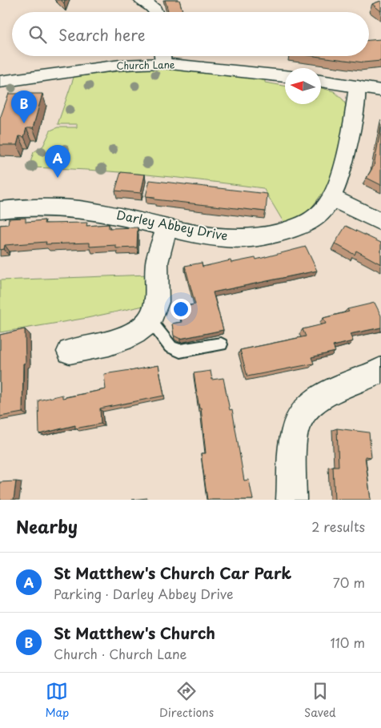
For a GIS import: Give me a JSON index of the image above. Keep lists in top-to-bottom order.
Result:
{
  "streets": {
    "street": ["Church Lane", "Darley Abbey Drive"]
  },
  "north": "left",
  "page": {
    "search": "Search here",
    "pins": ["B", "A"],
    "heading": ["Nearby", "2 results"],
    "list": [
      {
        "mark": "A",
        "name": "St Matthew's Church Car Park",
        "note": "Parking · Darley Abbey Drive",
        "value": "70 m"
      },
      {
        "mark": "B",
        "name": "St Matthew's Church",
        "note": "Church · Church Lane",
        "value": "110 m"
      }
    ],
    "nav": ["Map", "Directions", "Saved"]
  }
}
